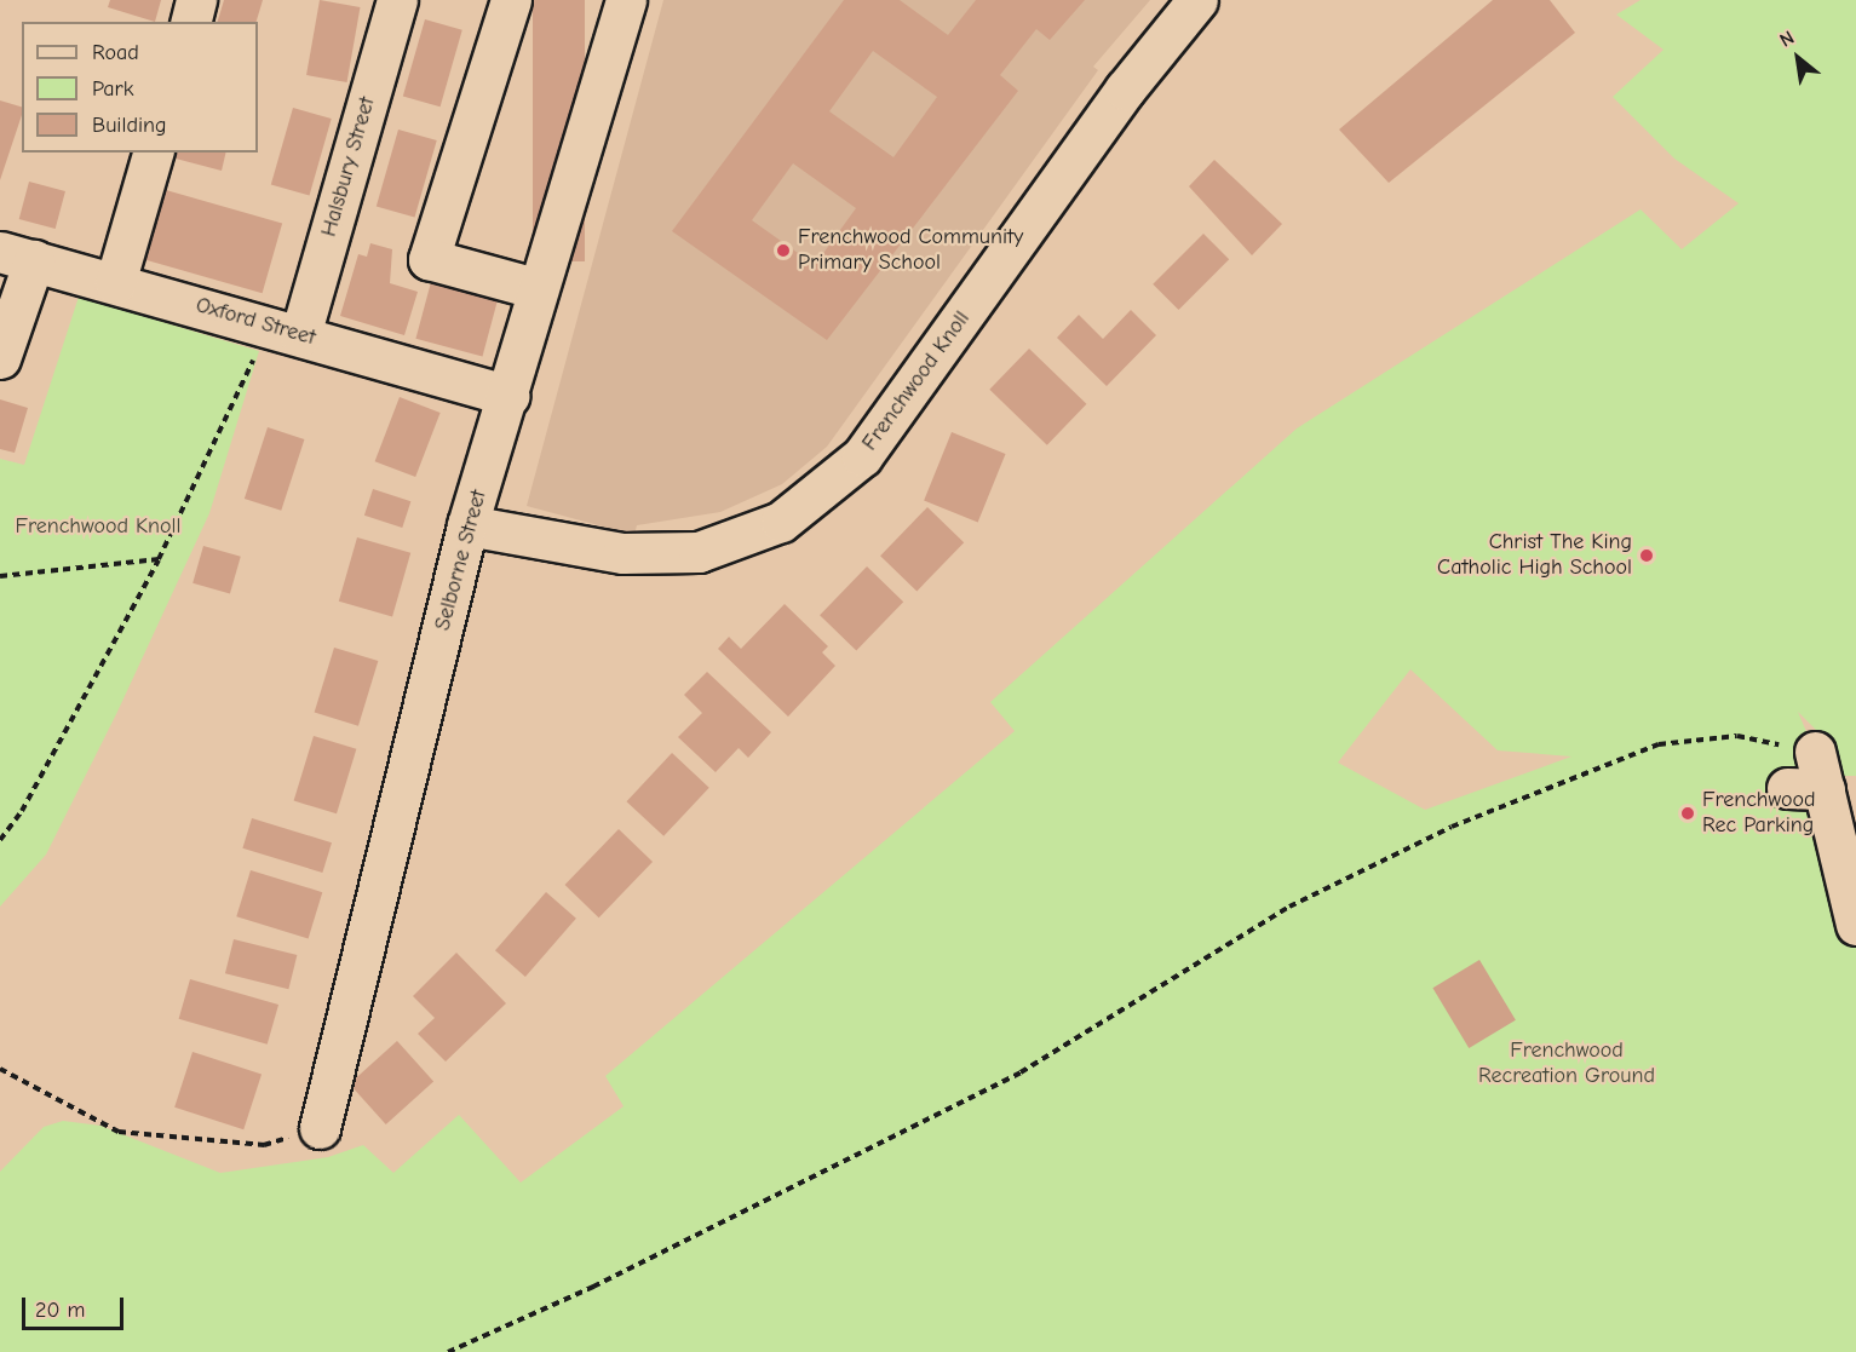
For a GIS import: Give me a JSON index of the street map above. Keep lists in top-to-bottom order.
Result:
{
  "streets": {
    "street": [
      "Halsbury Street",
      "Oxford Street",
      "Frenchwood Knoll",
      "Selborne Street"
    ]
  },
  "crossings": [
    ["Halsbury Street", "Oxford Street"],
    ["Oxford Street", "Selborne Street"],
    ["Frenchwood Knoll", "Selborne Street"]
  ],
  "parks": ["Frenchwood Knoll", "Frenchwood Recreation Ground"],
  "places": ["Frenchwood Community Primary School", "Christ The King Catholic High School", "Frenchwood Rec Parking"],
  "legend": ["Road", "Park", "Building"],
  "scale_bar": "20 m",
  "north": "top left"
}
